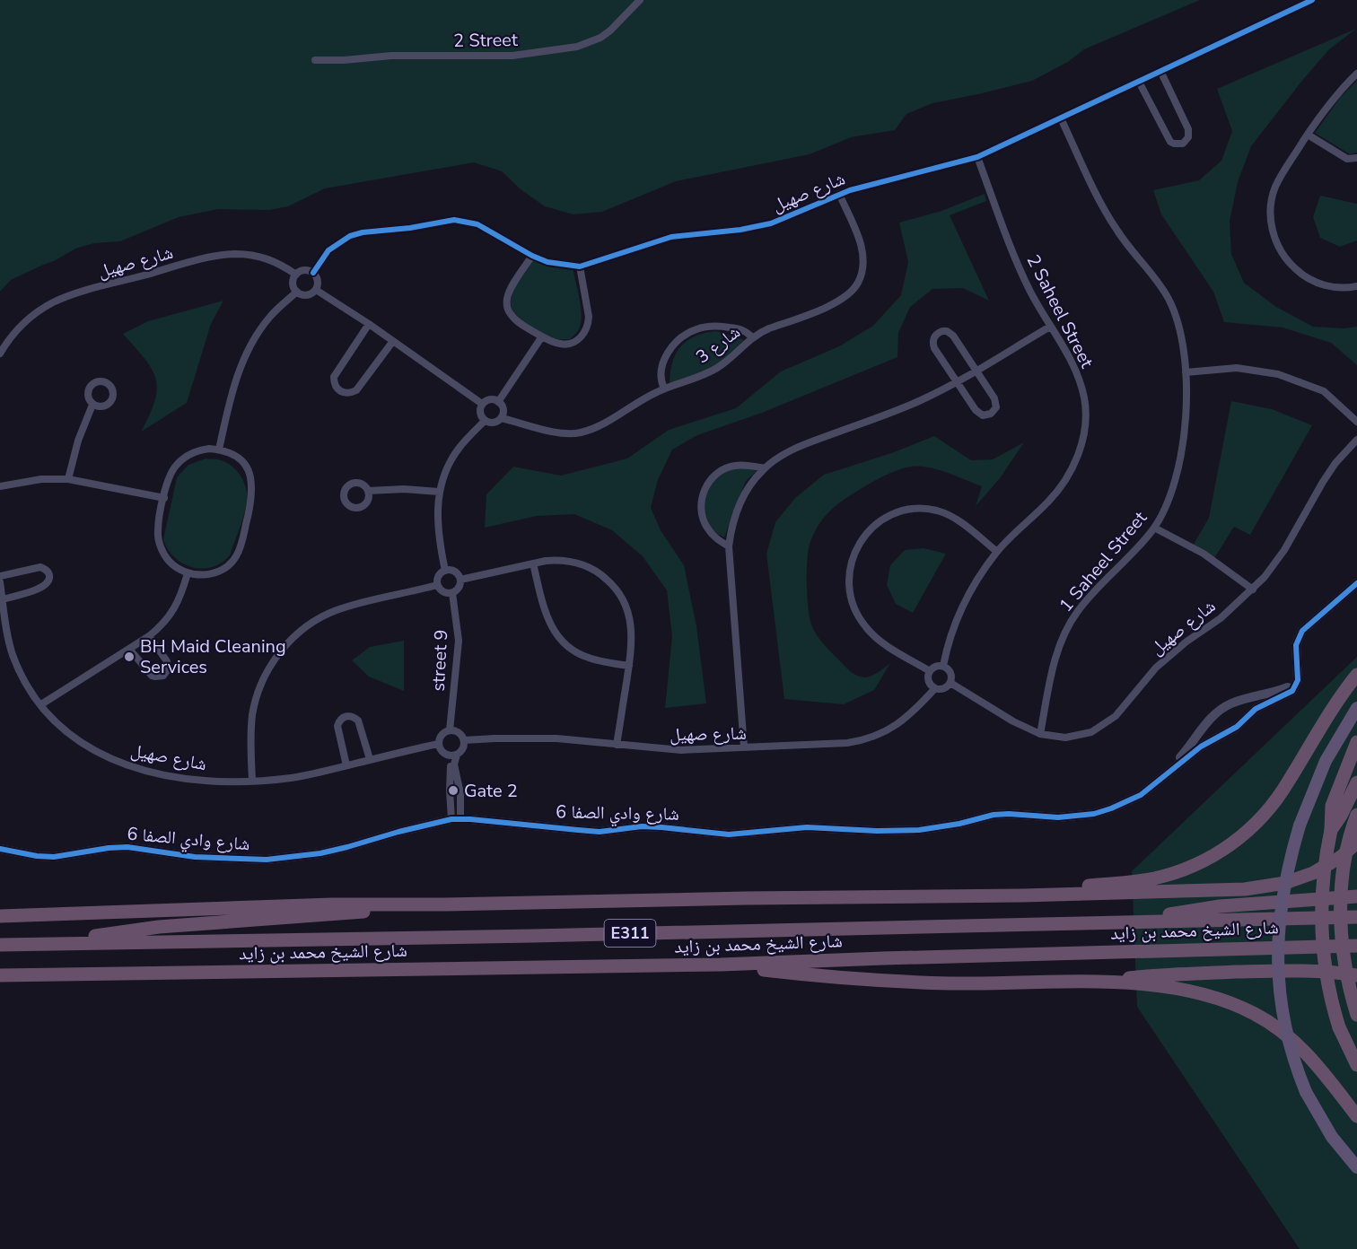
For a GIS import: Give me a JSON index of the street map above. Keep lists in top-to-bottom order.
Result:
{
  "streets": {
    "highway": ["شارع الشيخ محمد بن زايد", "E311"],
    "street": [
      "2 Street",
      "شارع صهيل",
      "2 Saheel Street",
      "3 شارع",
      "1 Saheel Street",
      "street 9",
      "شارع وادي الصفا 6"
    ]
  },
  "crossings": [
    ["شارع صهيل", "2 Saheel Street"],
    ["شارع صهيل", "3 شارع"],
    ["شارع صهيل", "1 Saheel Street"],
    ["شارع صهيل", "street 9"]
  ],
  "places": ["BH Maid Cleaning Services", "Gate 2"]
}
